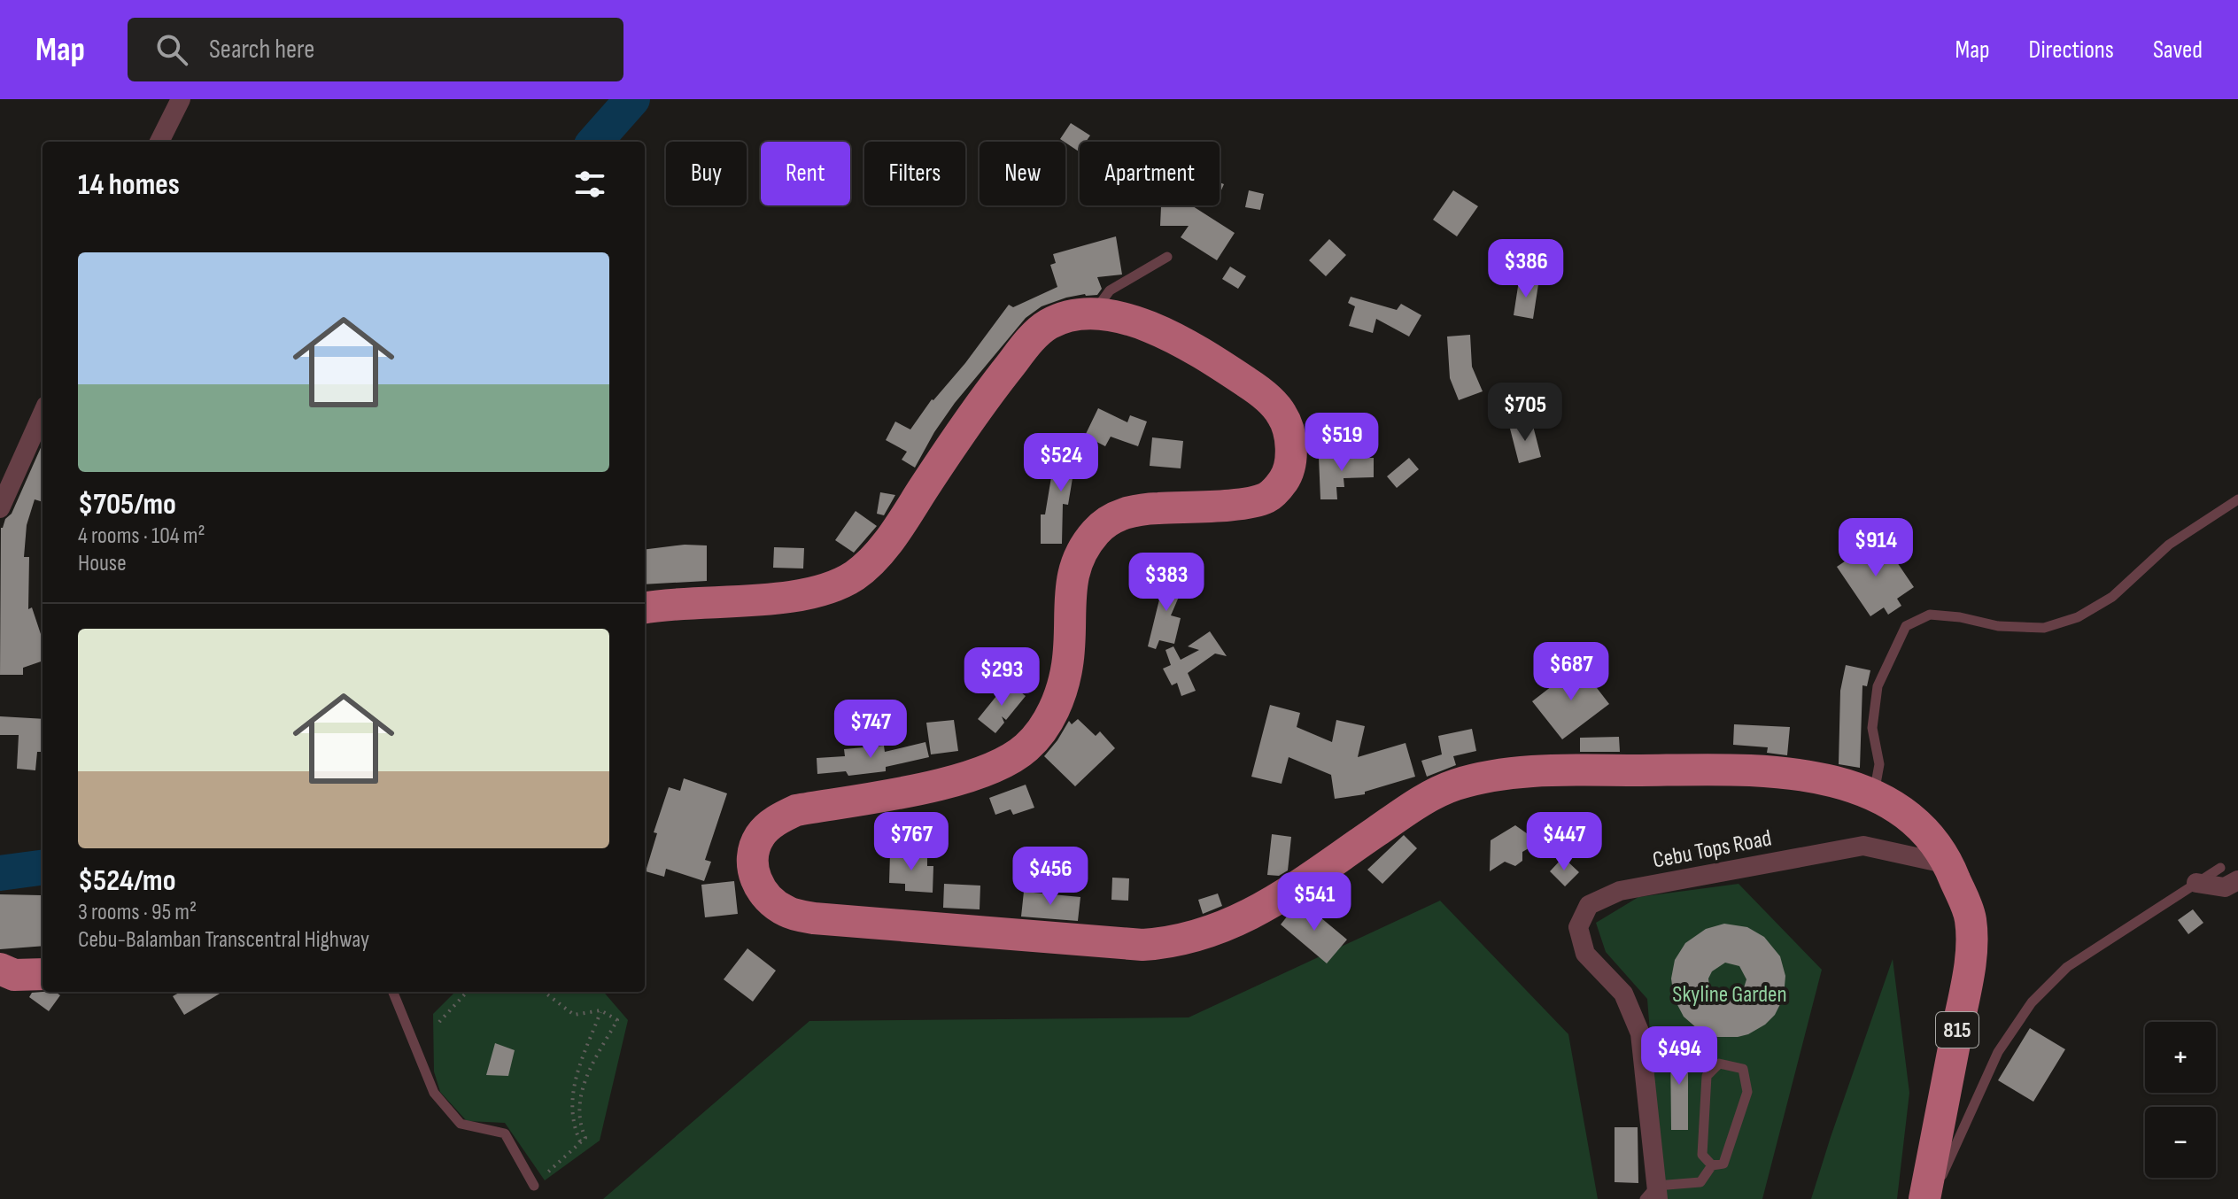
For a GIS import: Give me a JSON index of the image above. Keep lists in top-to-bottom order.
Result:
{
  "streets": {
    "main road": ["815"],
    "street": ["Cebu Tops Road"]
  },
  "crossings": [
    ["Cebu Tops Road", "815"]
  ],
  "parks": ["Skyline Garden"],
  "page": {
    "header": "Map",
    "search": "Search here",
    "nav": ["Map", "Directions", "Saved"],
    "chip": [
      "Buy",
      "Rent",
      "Filters",
      "New",
      "Apartment"
    ],
    "heading": "14 homes",
    "list": [
      {
        "name": "$705/mo",
        "note": "4 rooms · 104 m² · House"
      },
      {
        "name": "$524/mo",
        "note": "3 rooms · 95 m² · Cebu-Balamban Transcentral Highway"
      }
    ],
    "price": [
      "$386",
      "$705",
      "$519",
      "$524",
      "$914",
      "$383",
      "$687",
      "$293",
      "$747",
      "$767",
      "$447",
      "$456",
      "$541",
      "$494"
    ],
    "map_buttons": ["+", "−"]
  }
}
